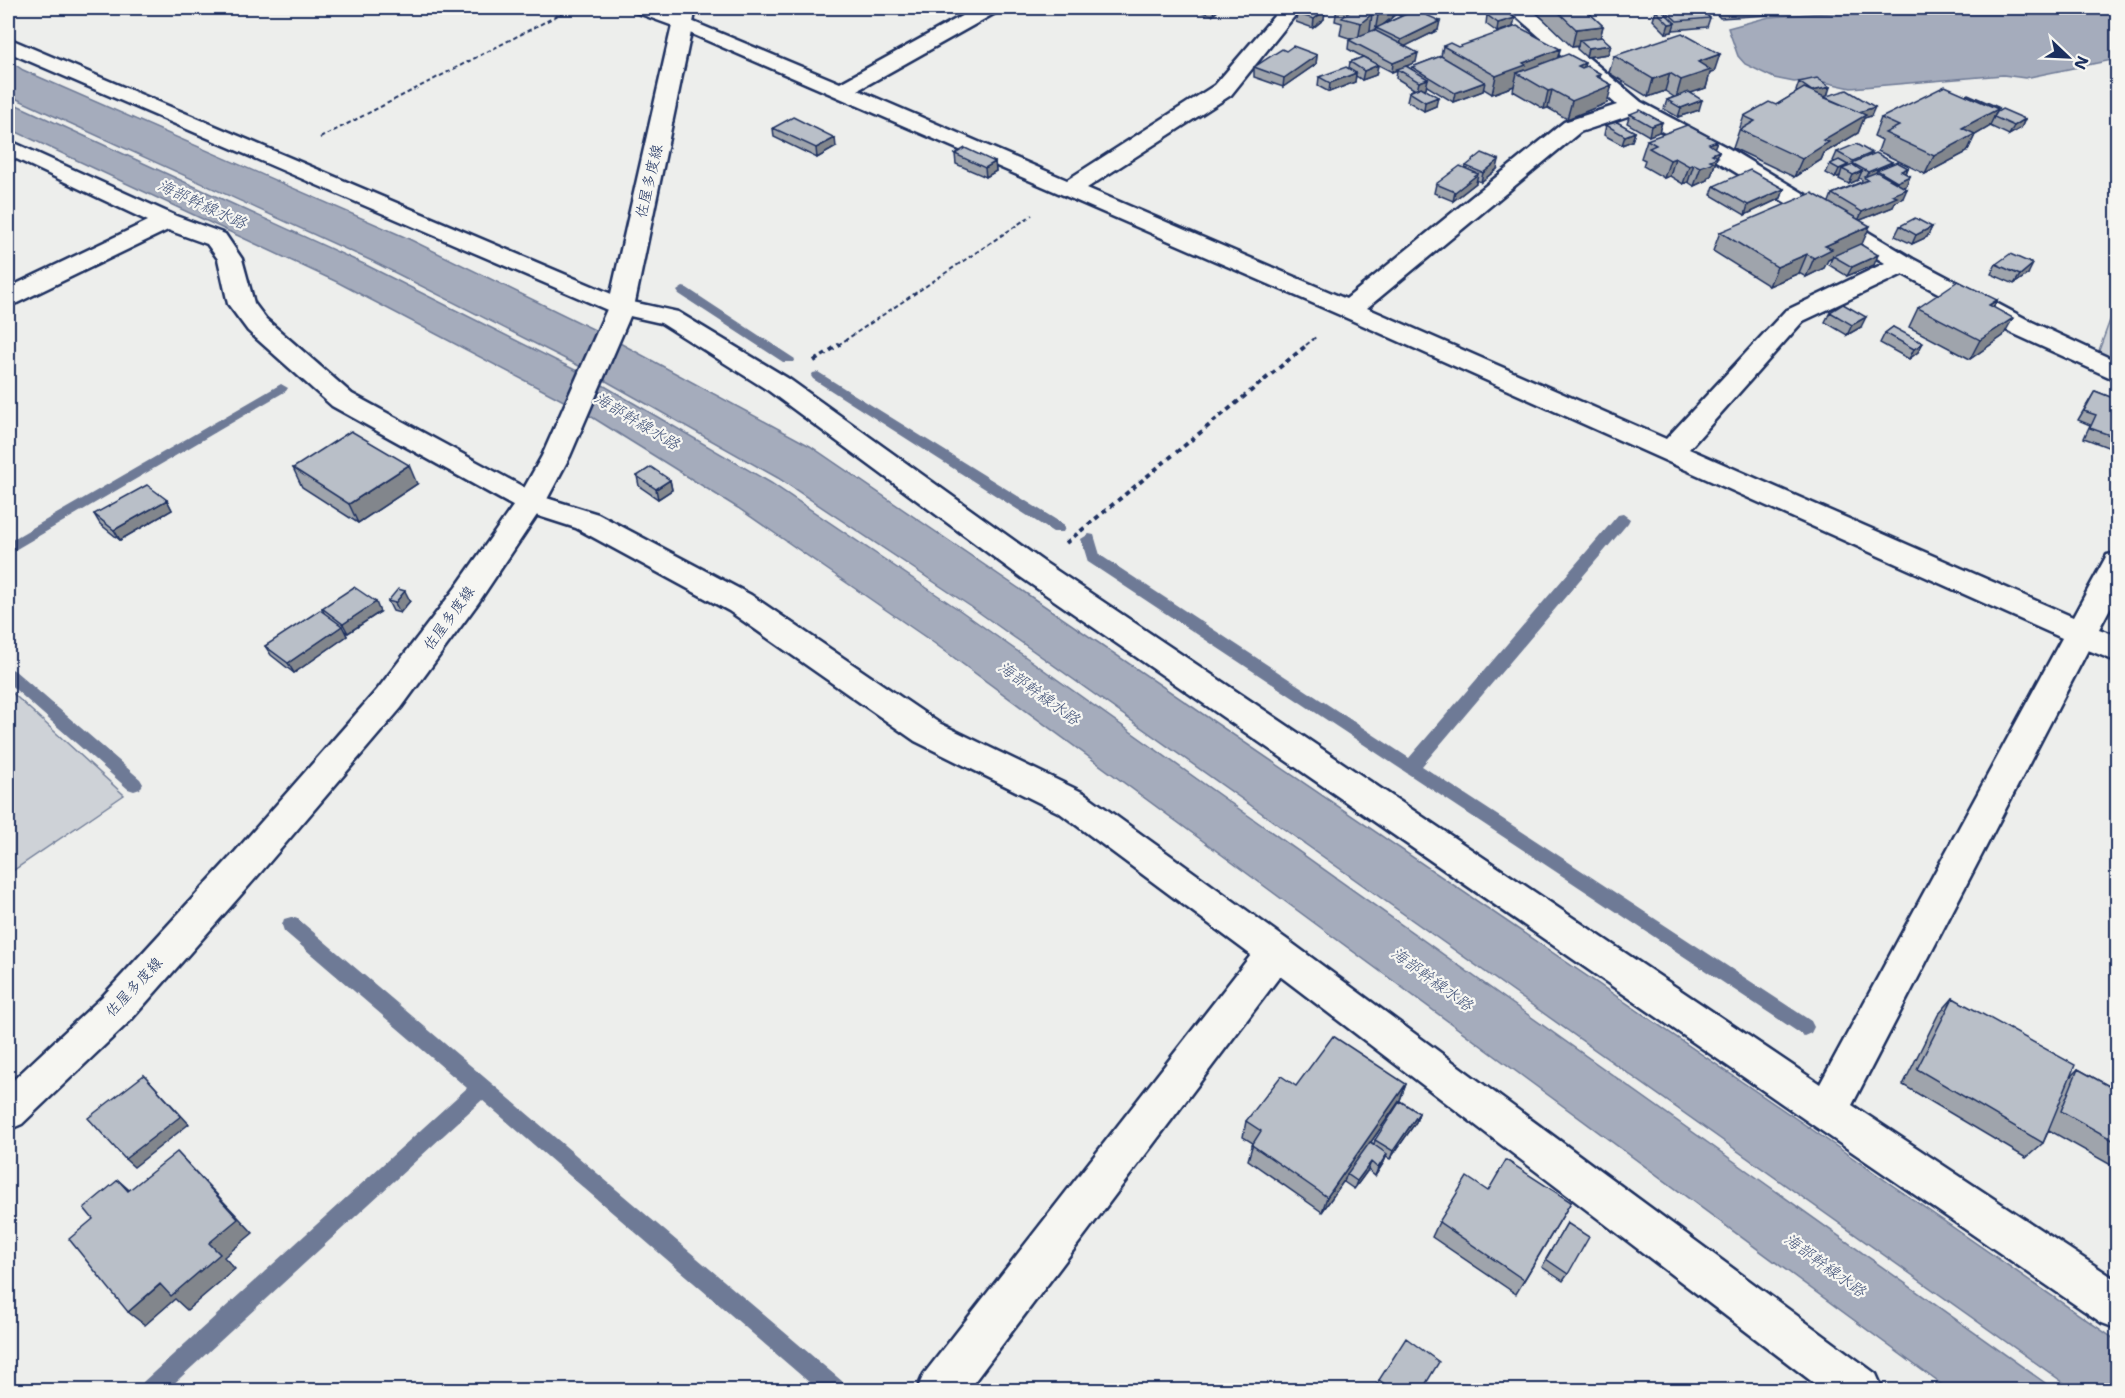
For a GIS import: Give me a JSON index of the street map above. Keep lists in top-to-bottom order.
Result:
{
  "streets": {
    "street": ["佐屋多度線"]
  },
  "water": ["海部幹線水路"],
  "north": "bottom right"
}
